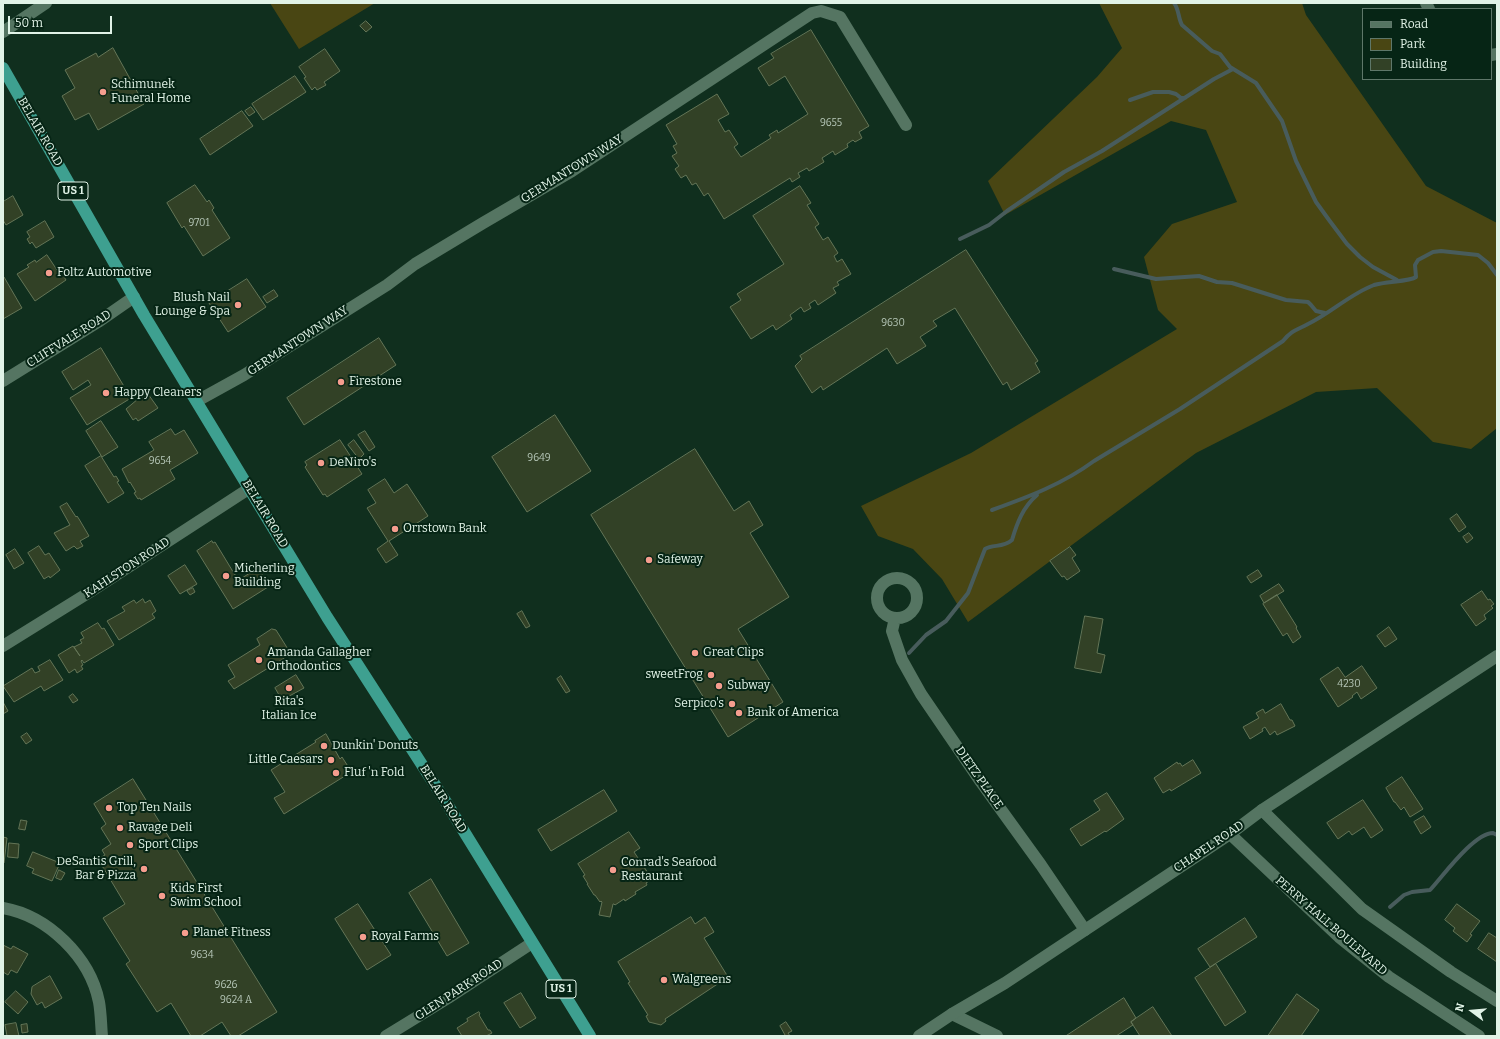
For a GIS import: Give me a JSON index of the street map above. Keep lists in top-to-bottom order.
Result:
{
  "streets": {
    "highway": ["BELAIR ROAD", "US 1"],
    "street": [
      "GERMANTOWN WAY",
      "CLIFFVALE ROAD",
      "KAHLSTON ROAD",
      "DIETZ PLACE",
      "CHAPEL ROAD",
      "PERRY HALL BOULEVARD",
      "GLEN PARK ROAD"
    ]
  },
  "crossings": [
    ["BELAIR ROAD", "GERMANTOWN WAY"],
    ["BELAIR ROAD", "CLIFFVALE ROAD"],
    ["BELAIR ROAD", "KAHLSTON ROAD"],
    ["BELAIR ROAD", "GLEN PARK ROAD"],
    ["DIETZ PLACE", "CHAPEL ROAD"],
    ["CHAPEL ROAD", "PERRY HALL BOULEVARD"]
  ],
  "places": [
    "Schimunek Funeral Home",
    "Foltz Automotive",
    "Blush Nail Lounge & Spa",
    "Firestone",
    "Happy Cleaners",
    "DeNiro's",
    "Orrstown Bank",
    "Safeway",
    "Micherling Building",
    "Great Clips",
    "Amanda Gallagher Orthodontics",
    "sweetFrog",
    "Subway",
    "Rita's Italian Ice",
    "Serpico's",
    "Bank of America",
    "Dunkin' Donuts",
    "Little Caesars",
    "Fluf 'n Fold",
    "Top Ten Nails",
    "Ravage Deli",
    "Sport Clips",
    "DeSantis Grill, Bar & Pizza",
    "Conrad's Seafood Restaurant",
    "Kids First Swim School",
    "Planet Fitness",
    "Royal Farms",
    "Walgreens"
  ],
  "house_numbers": [
    "9655",
    "9701",
    "9630",
    "9649",
    "9654",
    "4230",
    "9634",
    "9626",
    "9624 A"
  ],
  "legend": ["Road", "Park", "Building"],
  "scale_bar": "50 m",
  "north": "left"
}
